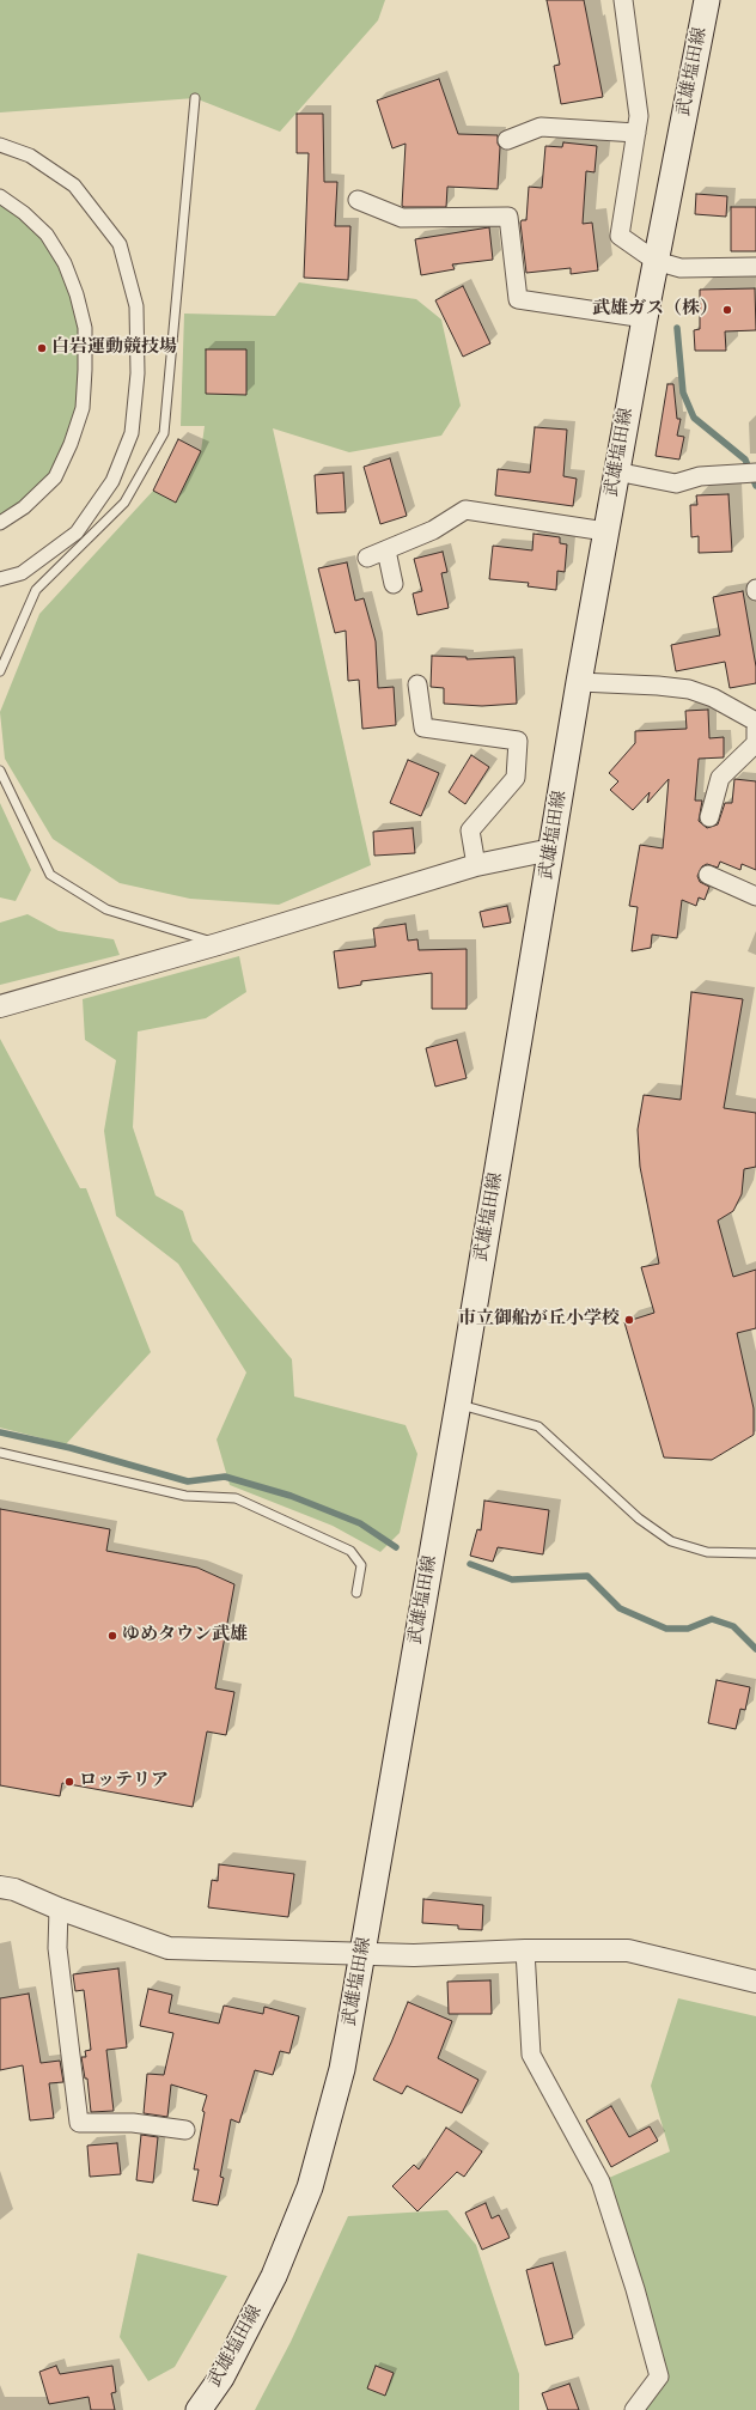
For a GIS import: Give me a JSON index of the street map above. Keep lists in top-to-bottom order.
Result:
{
  "streets": {
    "main road": ["武雄塩田線"]
  },
  "places": [
    "武雄ガス（株）",
    "白岩運動競技場",
    "市立御船が丘小学校",
    "ゆめタウン武雄",
    "ロッテリア"
  ]
}
